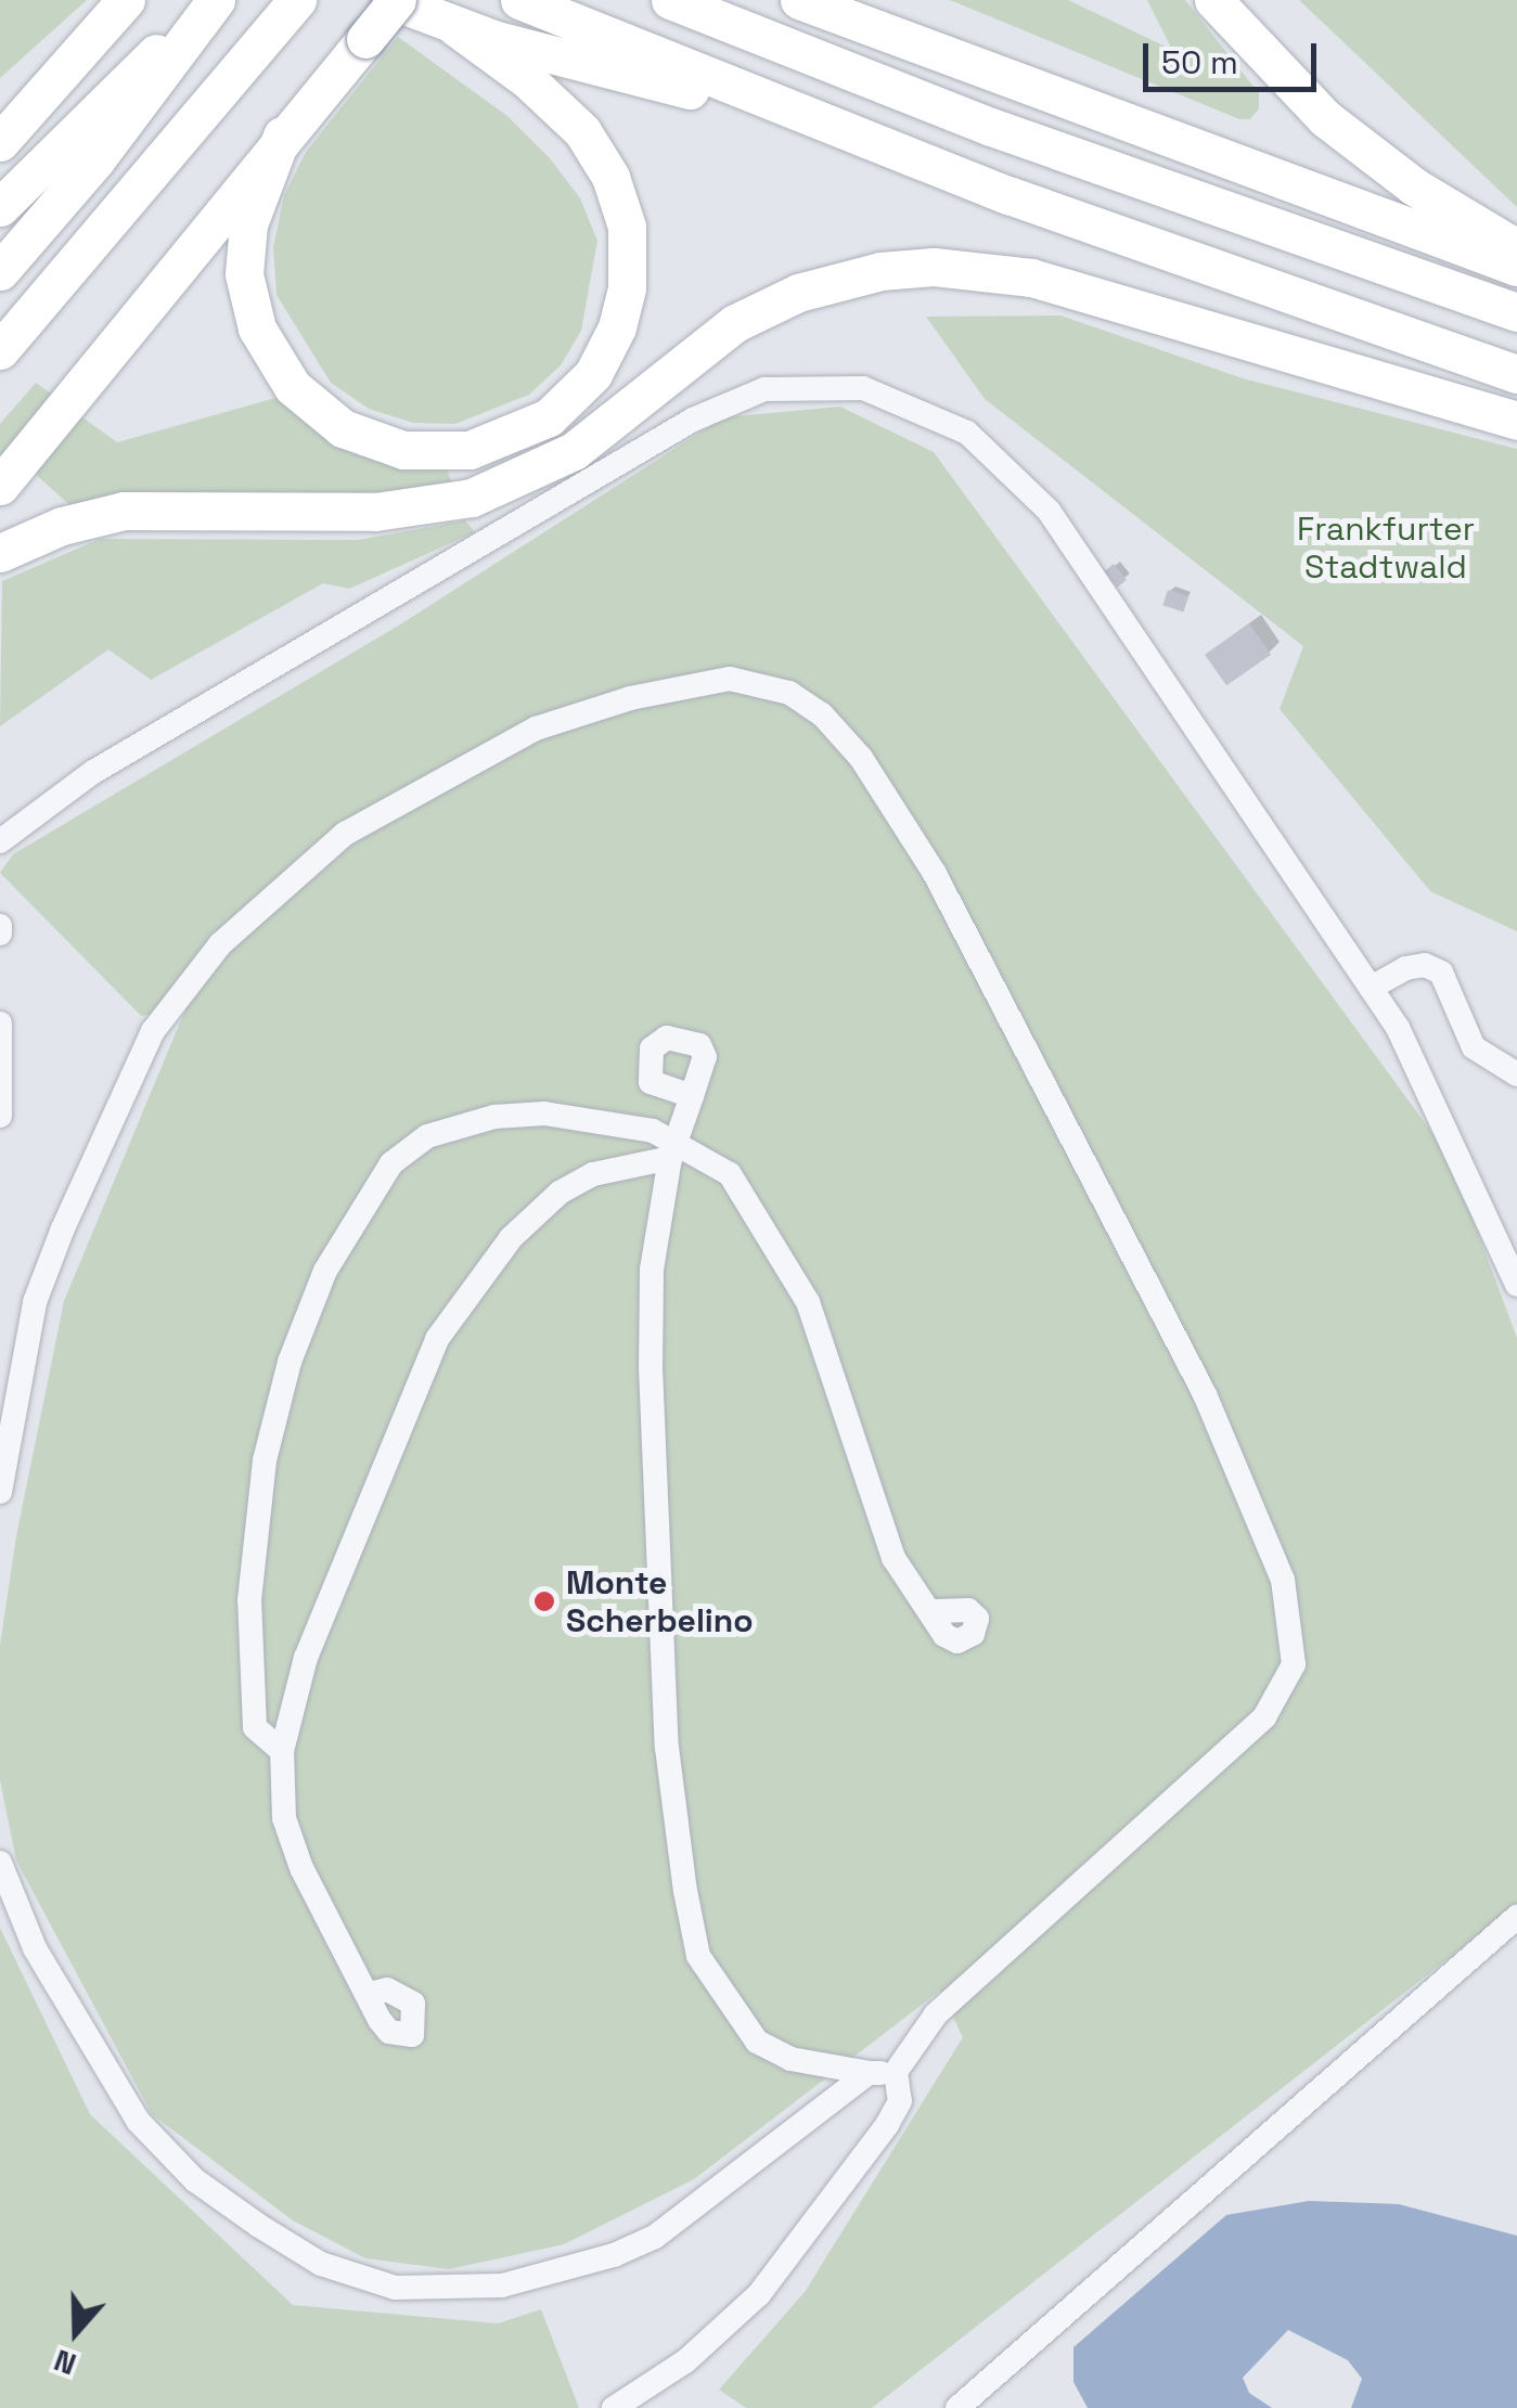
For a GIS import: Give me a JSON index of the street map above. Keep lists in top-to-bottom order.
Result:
{
  "parks": ["Frankfurter Stadtwald"],
  "places": ["Monte Scherbelino"],
  "scale_bar": "50 m",
  "north": "bottom"
}
